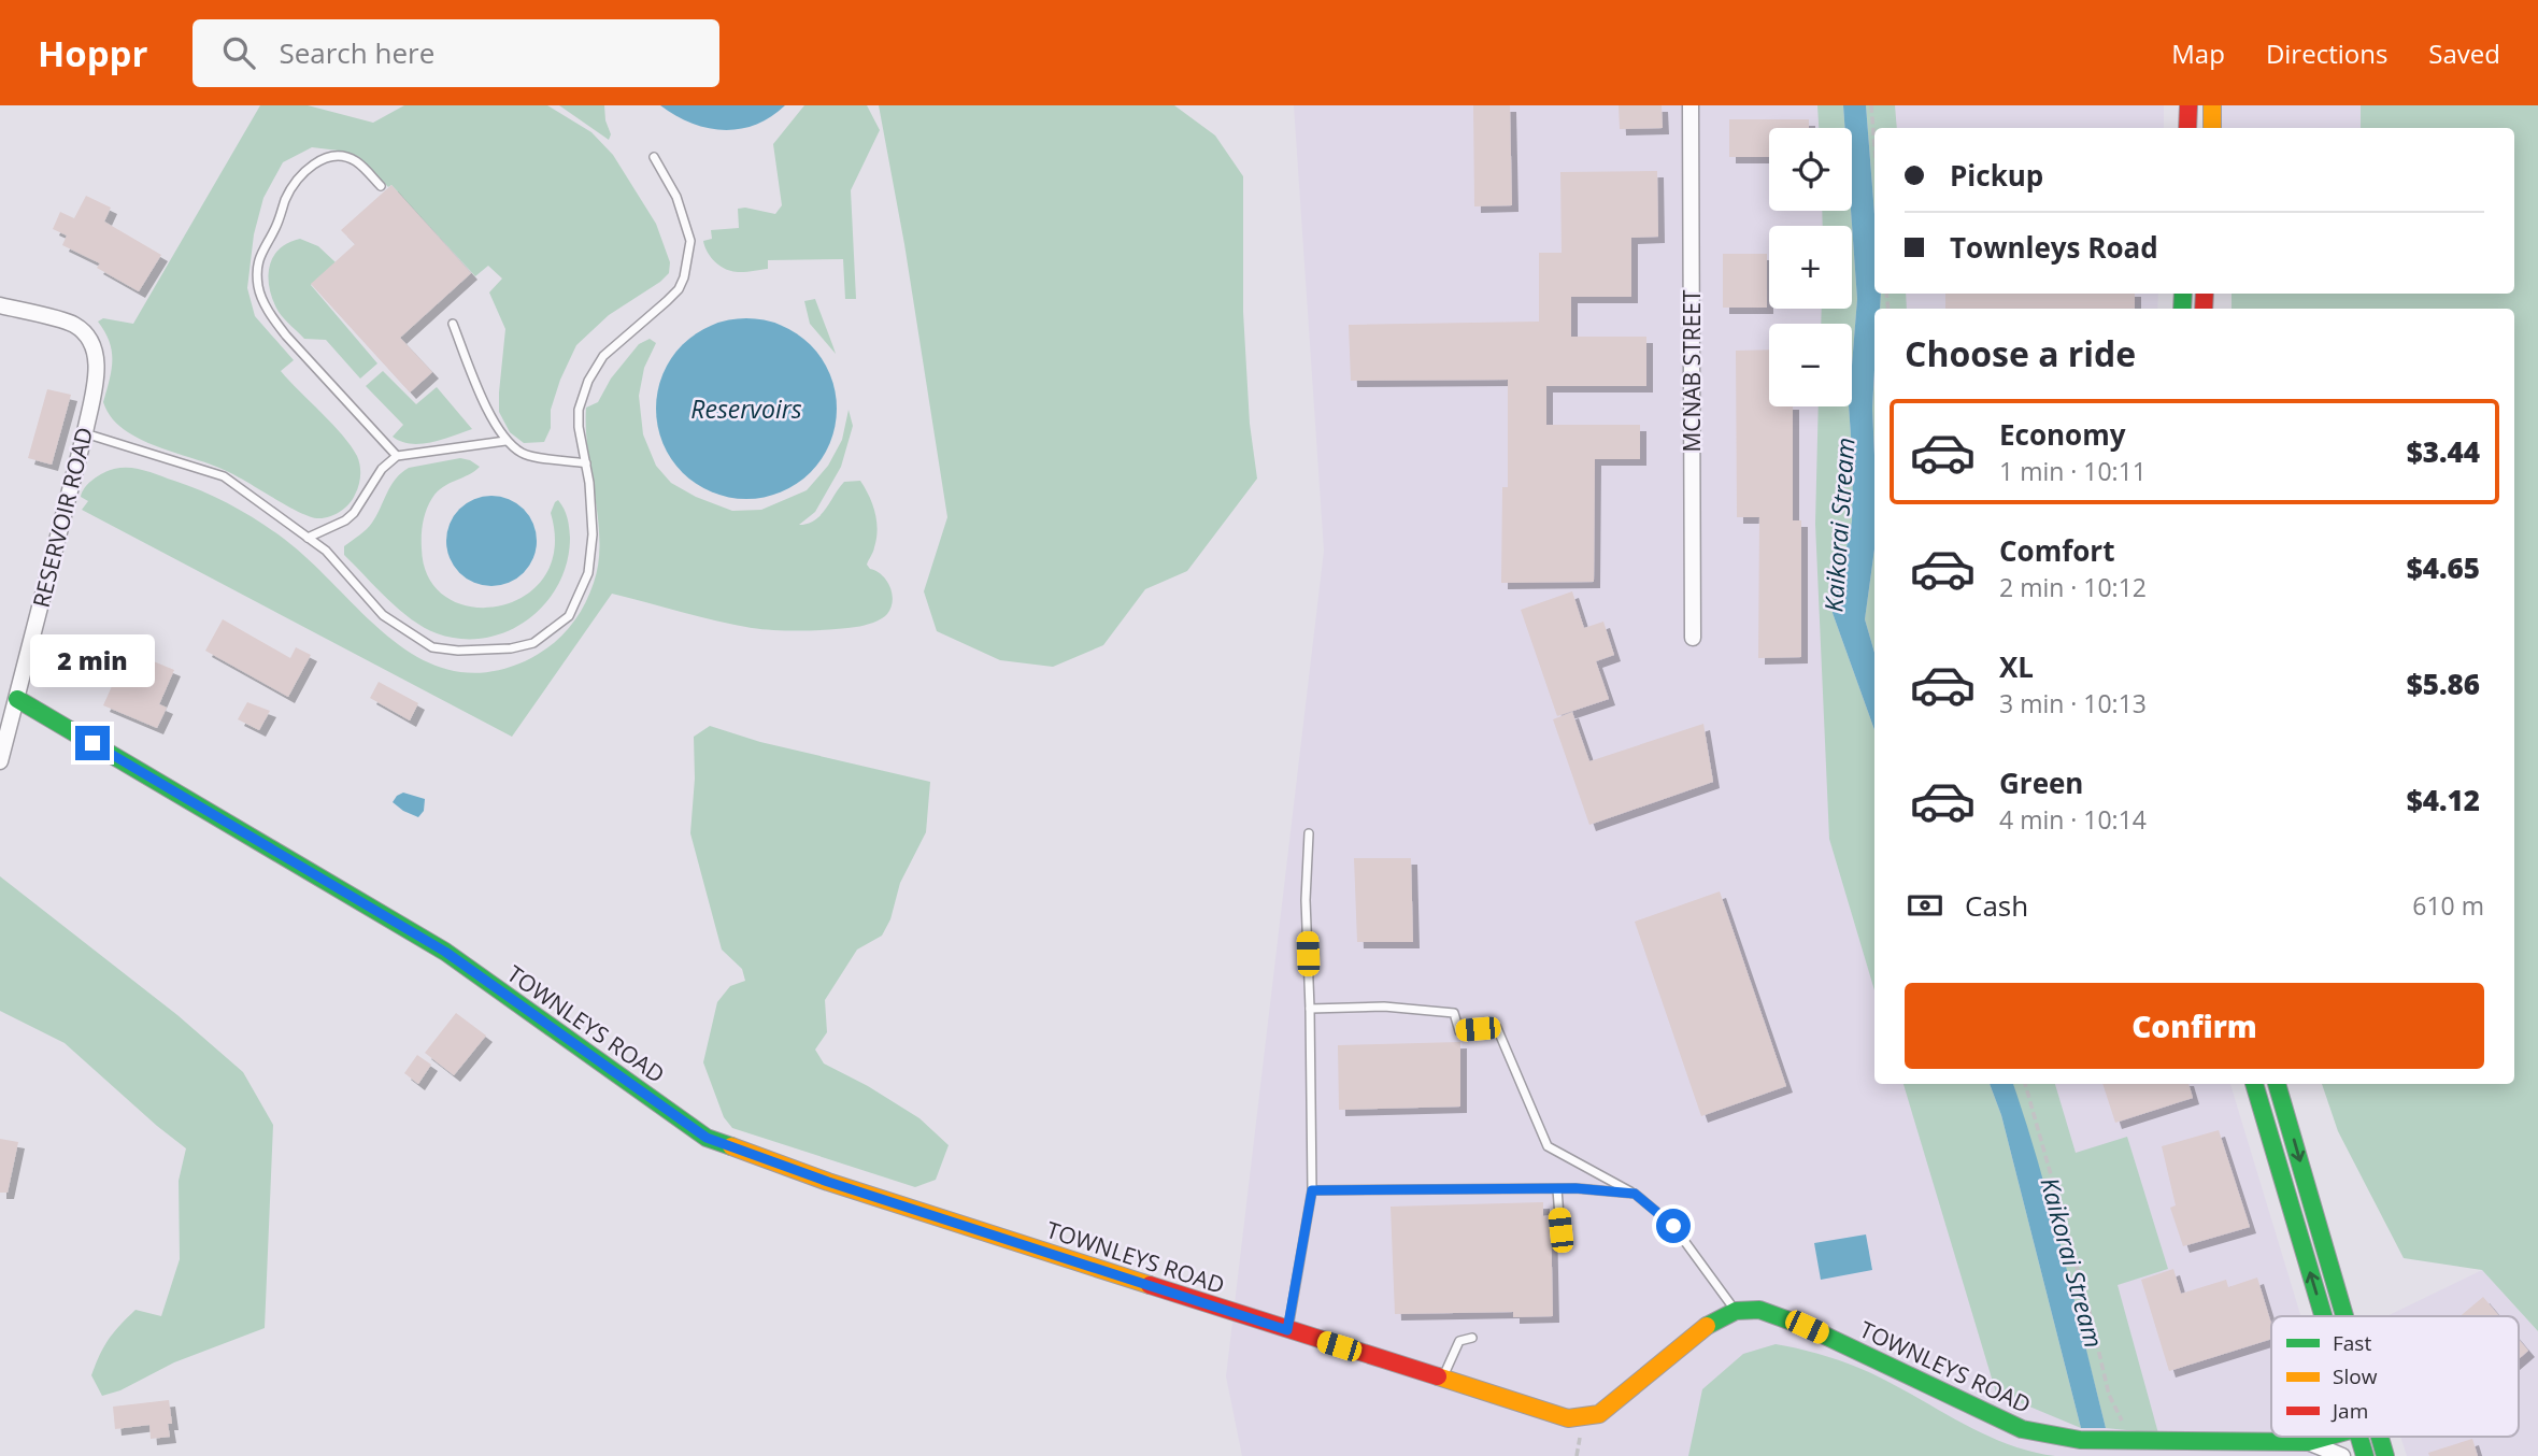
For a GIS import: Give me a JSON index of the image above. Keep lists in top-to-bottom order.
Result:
{
  "streets": {
    "street": ["MCNAB STREET", "RESERVOIR ROAD", "TOWNLEYS ROAD"]
  },
  "crossings": [
    ["RESERVOIR ROAD", "TOWNLEYS ROAD"]
  ],
  "water": ["Reservoirs", "Kaikorai Stream"],
  "legend": ["Fast", "Slow", "Jam"],
  "page": {
    "header": "Hoppr",
    "search": "Search here",
    "nav": ["Map", "Directions", "Saved"],
    "map_buttons": ["+", "−"],
    "banner": ["Pickup", "Townleys Road"],
    "heading": "Choose a ride",
    "list": [
      {
        "name": "Economy",
        "note": "1 min · 10:11",
        "value": "$3.44"
      },
      {
        "name": "Comfort",
        "note": "2 min · 10:12",
        "value": "$4.65"
      },
      {
        "name": "XL",
        "note": "3 min · 10:13",
        "value": "$5.86"
      },
      {
        "name": "Green",
        "note": "4 min · 10:14",
        "value": "$4.12"
      }
    ],
    "bubble": "2 min",
    "pay": ["Cash", "610 m"],
    "buttons": "Confirm"
  }
}
